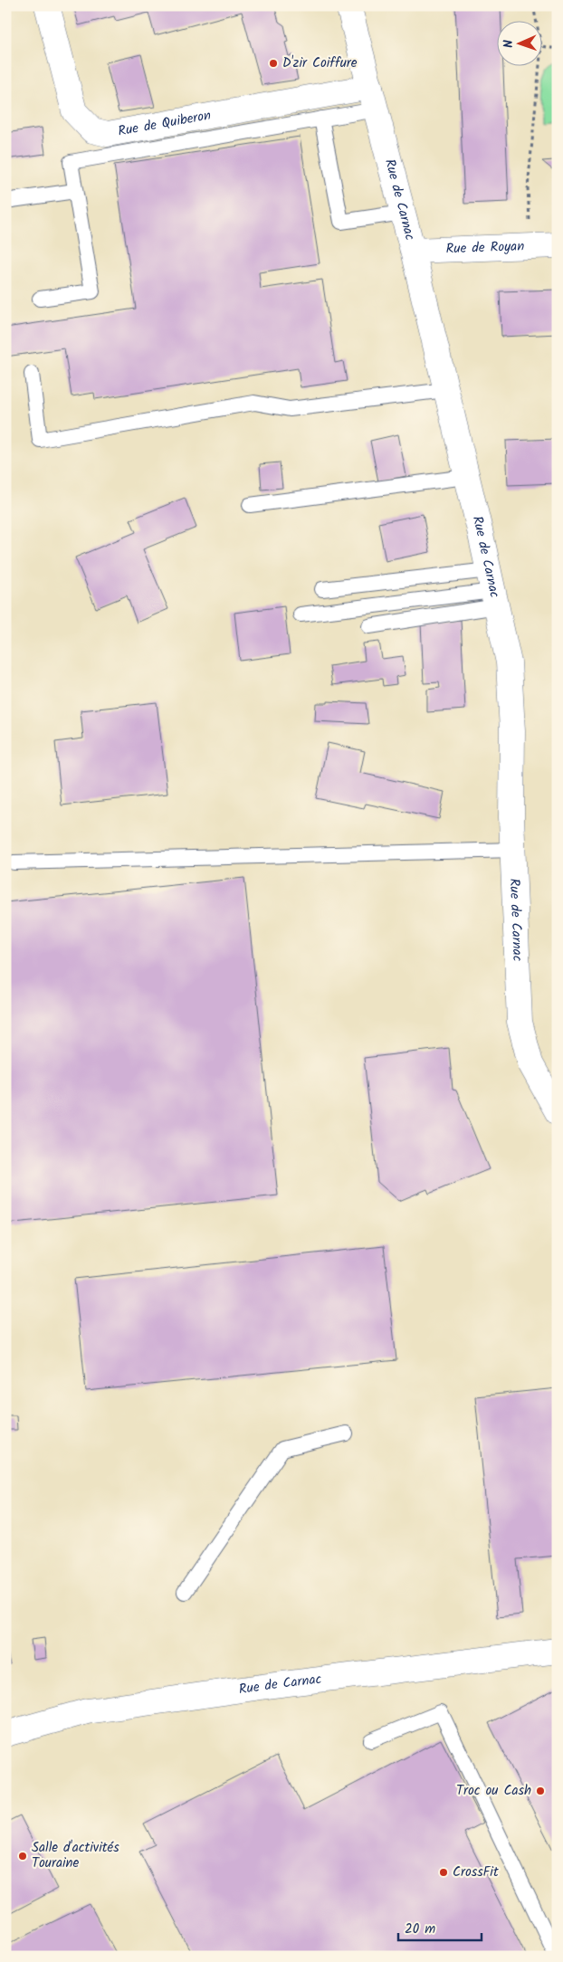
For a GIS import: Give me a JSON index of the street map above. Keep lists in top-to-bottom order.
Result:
{
  "streets": {
    "street": ["Rue de Quiberon", "Rue de Carnac", "Rue de Royan"]
  },
  "crossings": [
    ["Rue de Quiberon", "Rue de Carnac"],
    ["Rue de Carnac", "Rue de Royan"]
  ],
  "places": [
    "D'zir Coiffure",
    "Troc ou Cash",
    "Salle d'activités Touraine",
    "CrossFit"
  ],
  "scale_bar": "20 m",
  "north": "left"
}
